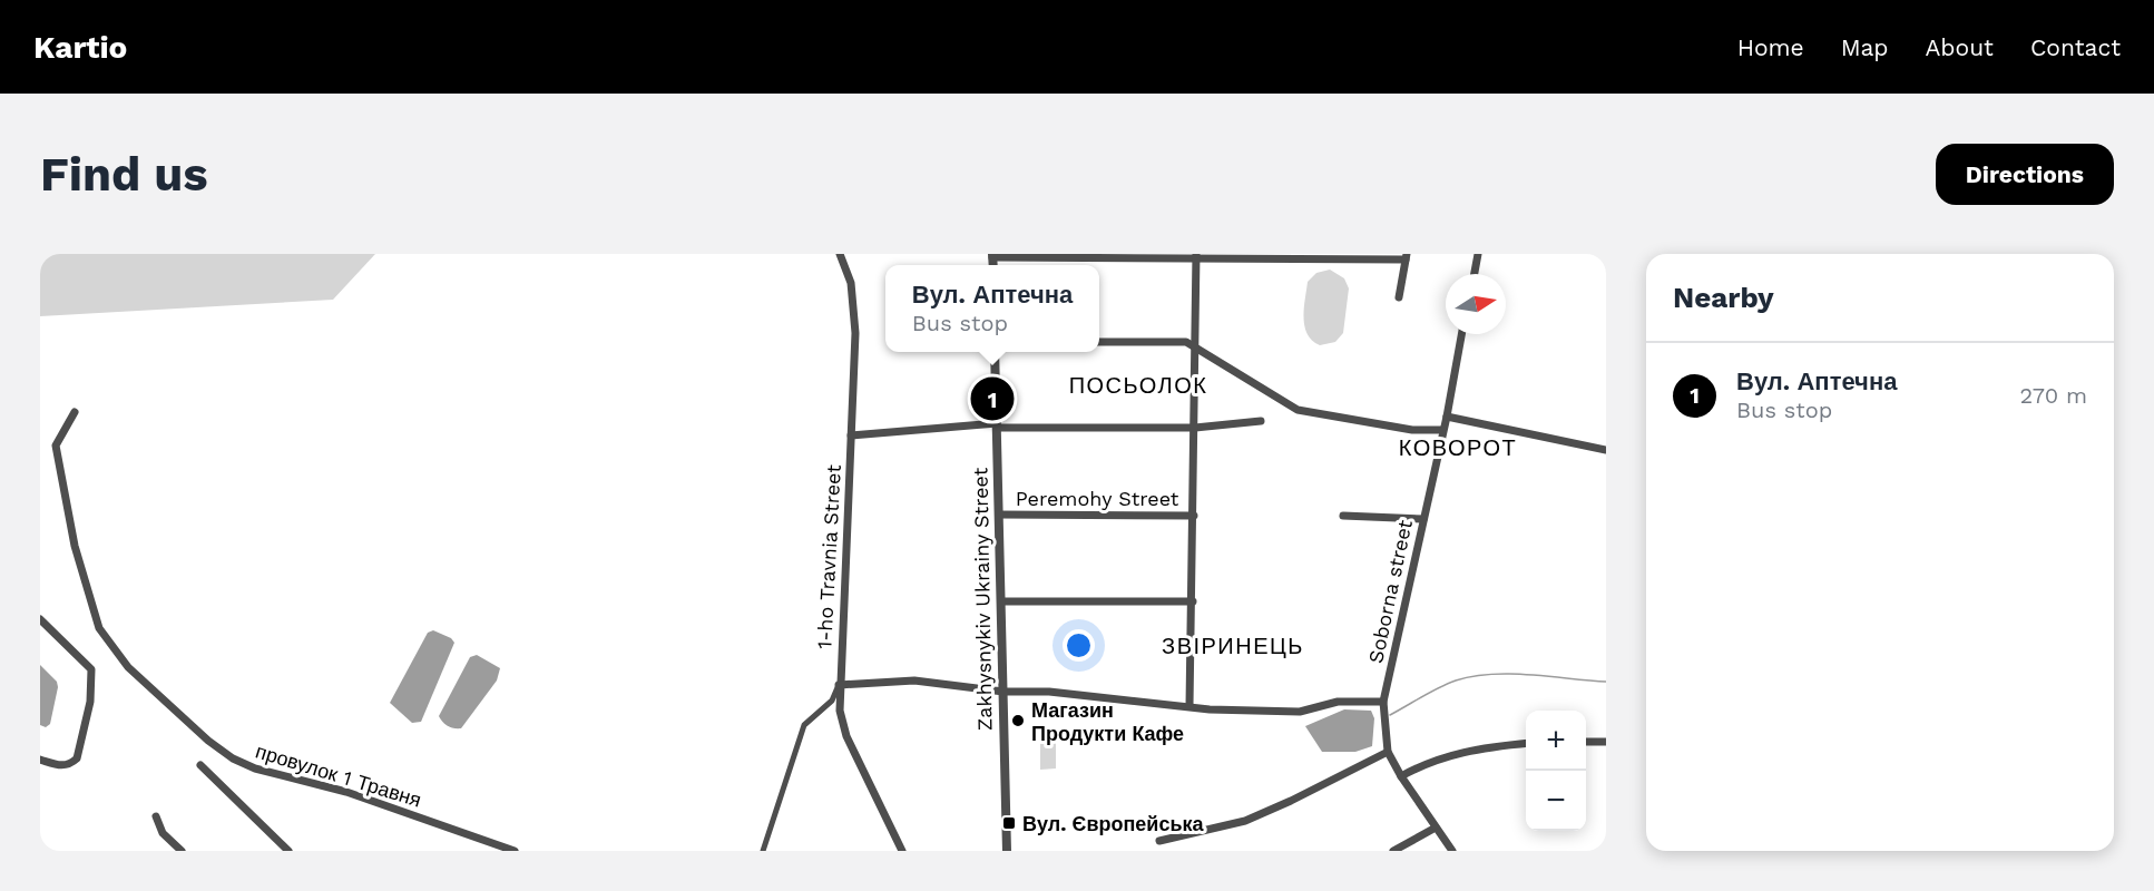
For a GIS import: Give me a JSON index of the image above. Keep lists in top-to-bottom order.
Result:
{
  "streets": {
    "street": [
      "Peremohy Street",
      "1-ho Travnia Street",
      "Soborna street",
      "Zakhysnykiv Ukrainy Street",
      "провулок 1 Травня"
    ]
  },
  "crossings": [
    ["Peremohy Street", "Zakhysnykiv Ukrainy Street"]
  ],
  "districts": ["ПОСЬОЛОК", "КОВОРОТ", "ЗВІРИНЕЦЬ"],
  "places": {
    "other": ["Магазин Продукти Кафе"],
    "transit": ["Вул. Європейська"]
  },
  "north": "right",
  "page": {
    "header": "Kartio",
    "nav": [
      "Home",
      "Map",
      "About",
      "Contact"
    ],
    "buttons": "Directions",
    "title": "Find us",
    "heading": "Nearby",
    "popup": ["Вул. Аптечна", "Bus stop"],
    "list": [
      {
        "mark": "1",
        "name": "Вул. Аптечна",
        "note": "Bus stop",
        "value": "270 m"
      }
    ],
    "pins": "1",
    "map_buttons": ["+", "−"]
  }
}
